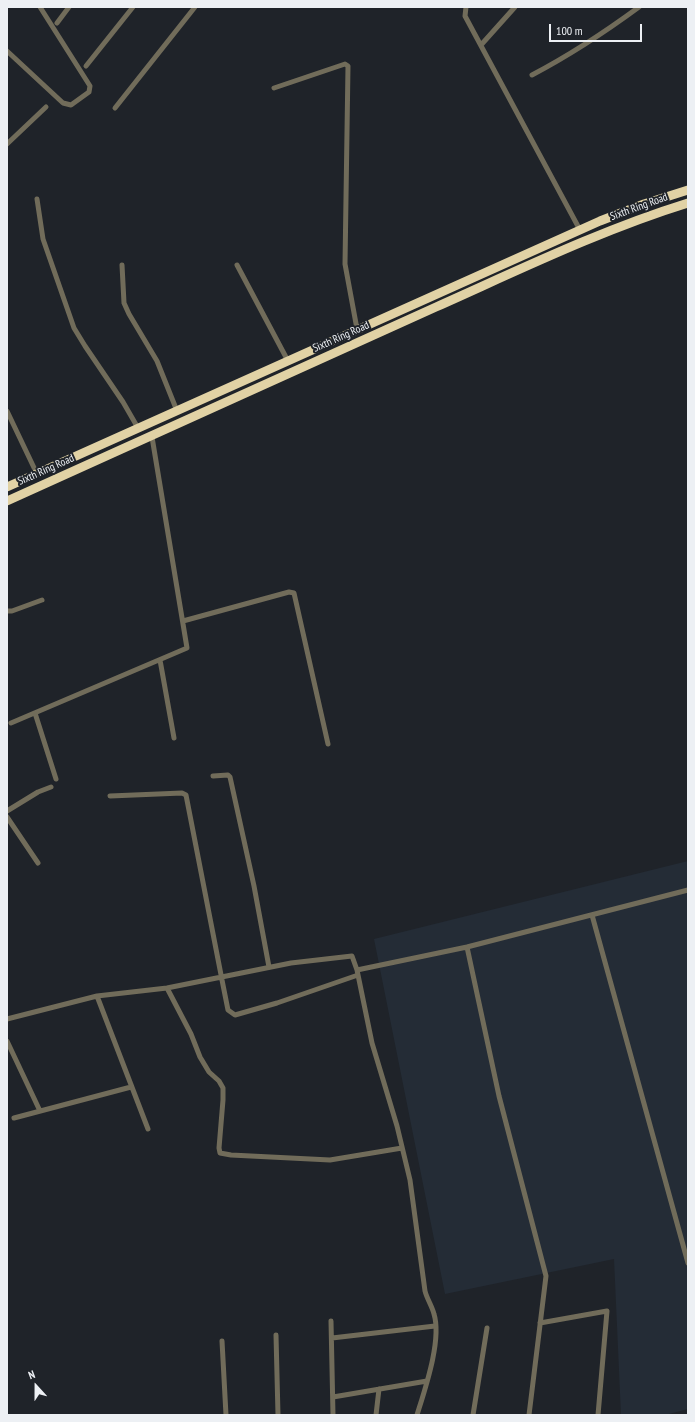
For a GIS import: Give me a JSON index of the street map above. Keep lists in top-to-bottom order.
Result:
{
  "streets": {
    "highway": ["Sixth Ring Road"]
  },
  "scale_bar": "100 m",
  "north": "top"
}
